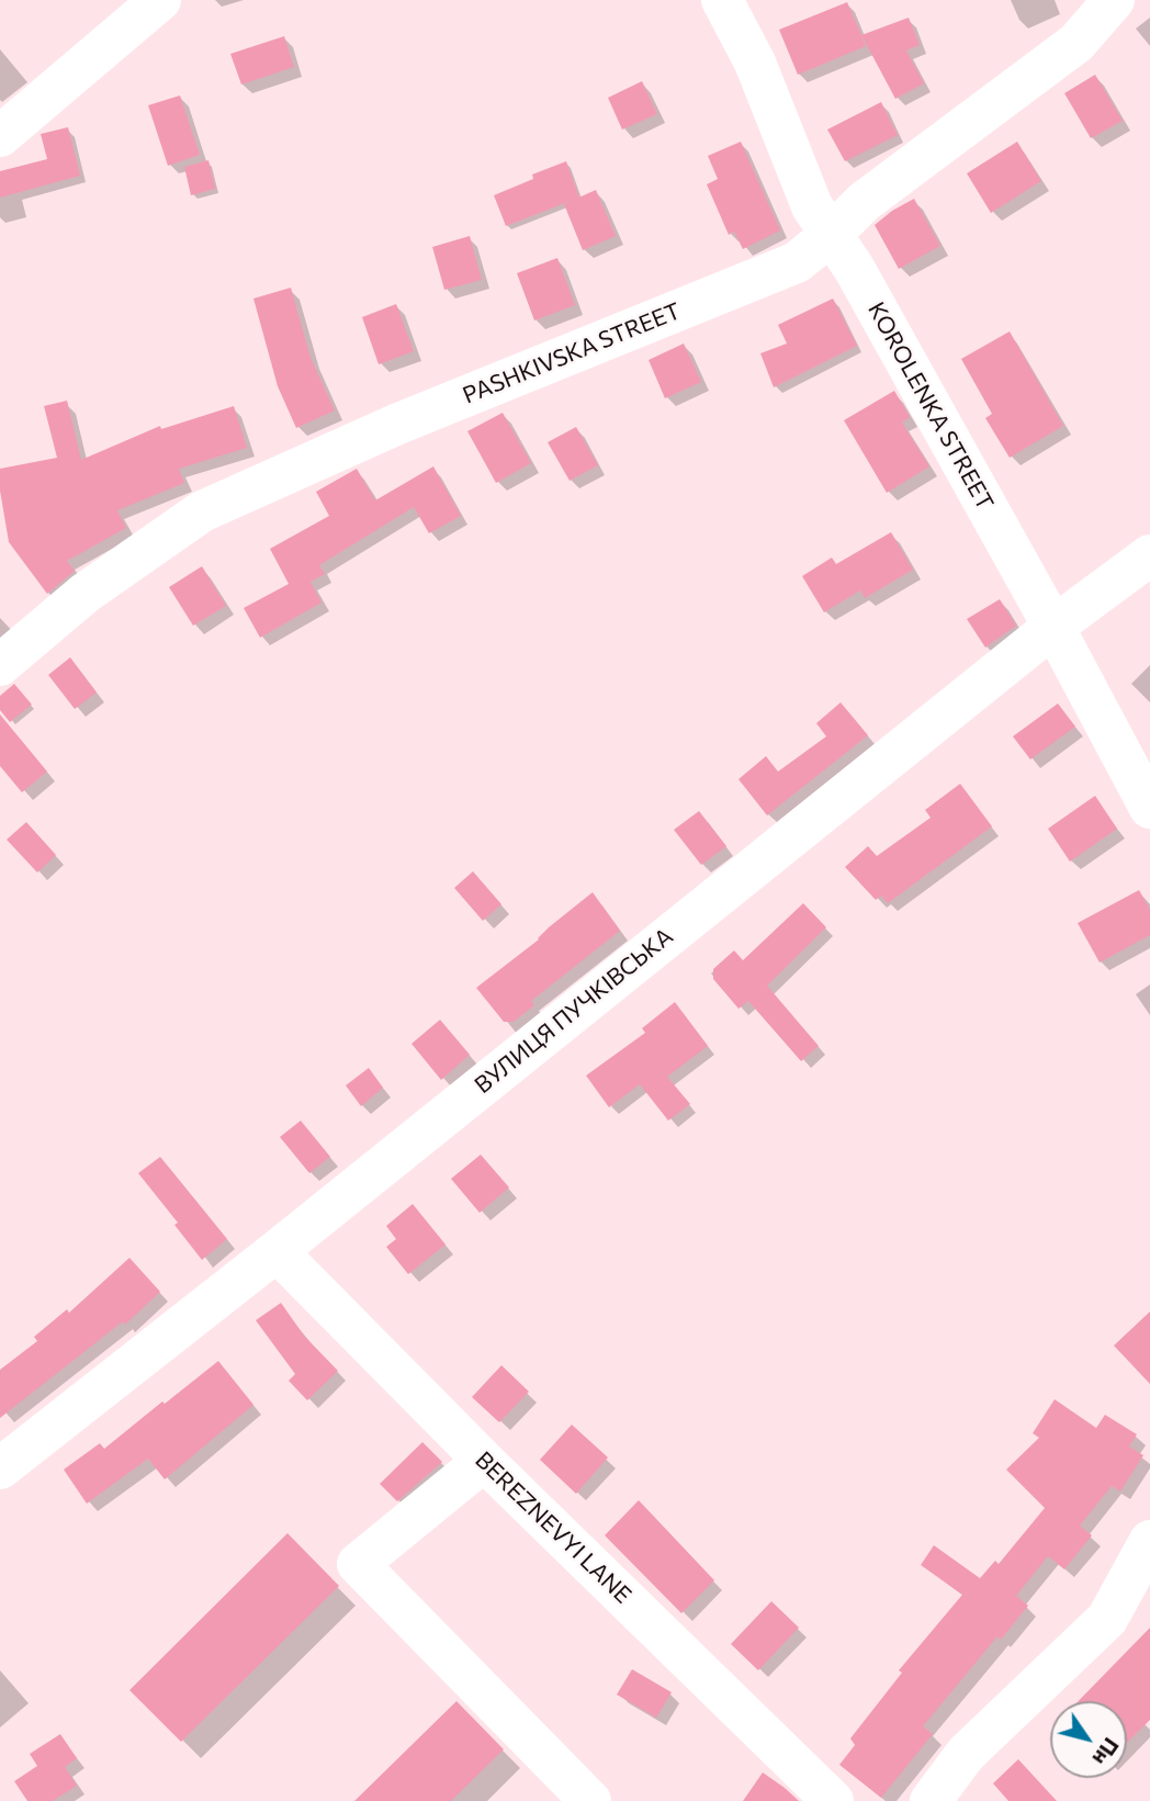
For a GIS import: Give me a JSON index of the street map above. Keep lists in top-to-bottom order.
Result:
{
  "streets": {
    "street": [
      "PASHKIVSKA STREET",
      "KOROLENKA STREET",
      "ВУЛИЦЯ ПУЧКІВСЬКА",
      "BEREZNEVYI LANE"
    ]
  },
  "crossings": [
    ["PASHKIVSKA STREET", "KOROLENKA STREET"],
    ["KOROLENKA STREET", "ВУЛИЦЯ ПУЧКІВСЬКА"],
    ["ВУЛИЦЯ ПУЧКІВСЬКА", "BEREZNEVYI LANE"]
  ],
  "north": "bottom right"
}
